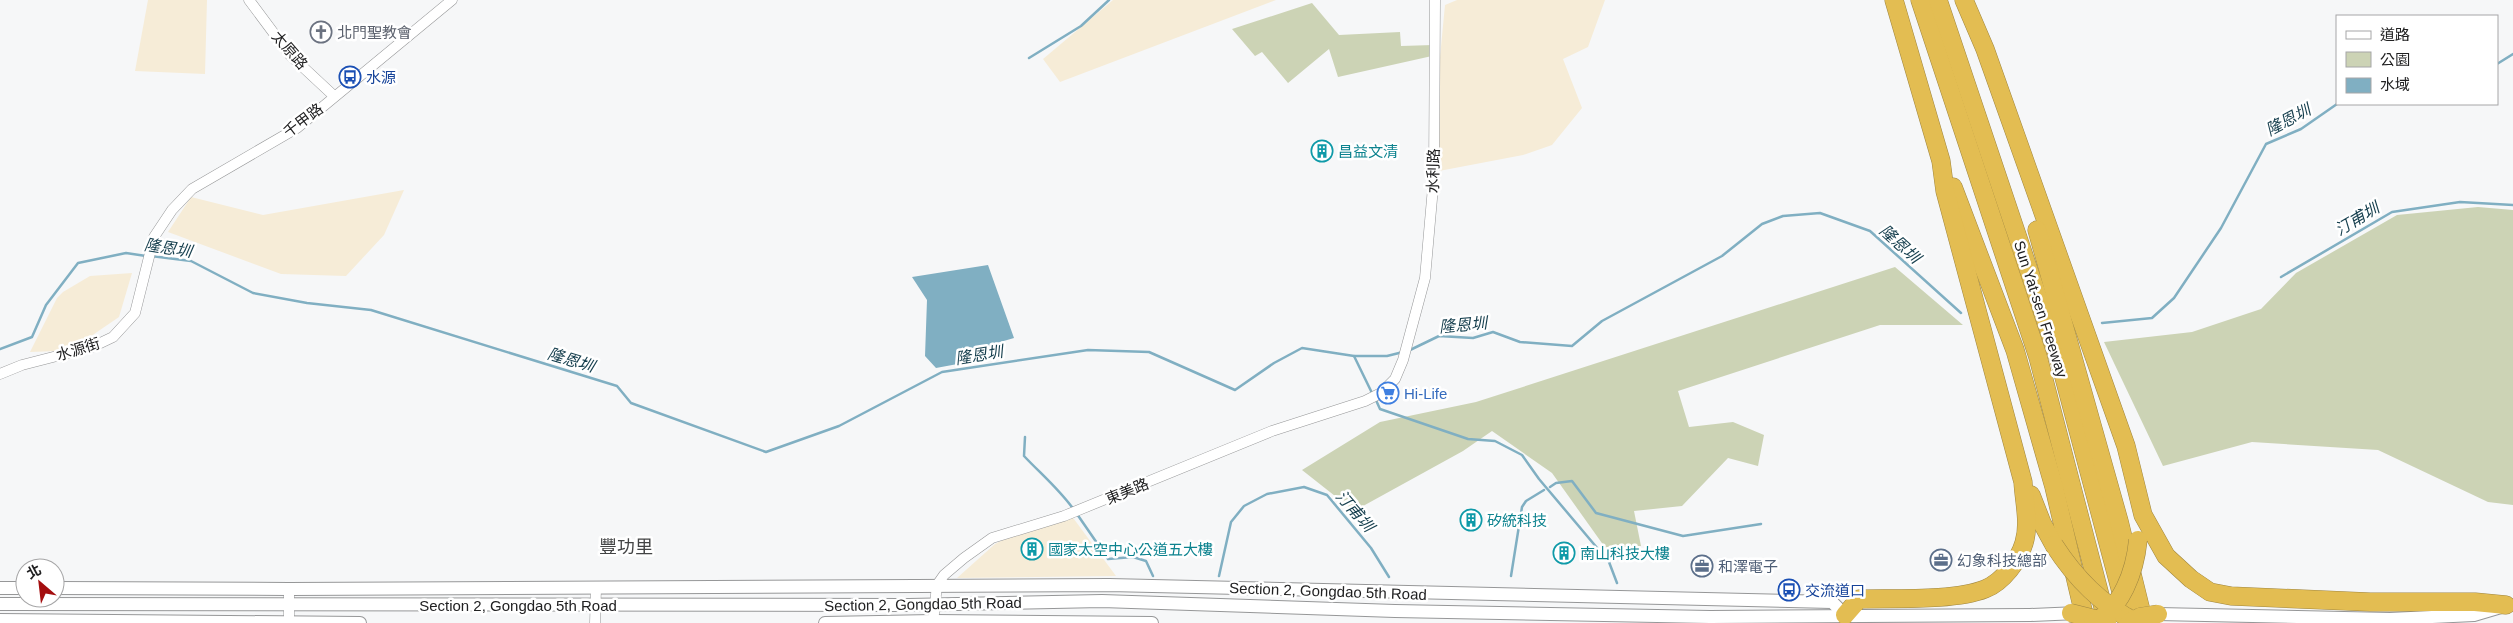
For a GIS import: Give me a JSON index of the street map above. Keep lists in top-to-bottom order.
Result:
{
  "streets": {
    "highway": ["Sun Yat-sen Freeway"],
    "street": [
      "太原路",
      "千甲路",
      "水利路",
      "水源街",
      "東美路",
      "Section 2, Gongdao 5th Road"
    ]
  },
  "crossings": [
    ["太原路", "千甲路"],
    ["千甲路", "水源街"],
    ["水利路", "東美路"],
    ["東美路", "Section 2, Gongdao 5th Road"]
  ],
  "districts": ["豐功里"],
  "water": ["隆恩圳", "汀甫圳"],
  "places": {
    "church": ["北門聖教會"],
    "bus stop": ["水源", "交流道口"],
    "building": [
      "昌益文清",
      "矽統科技",
      "國家太空中心公道五大樓",
      "南山科技大樓"
    ],
    "supermarket": ["Hi-Life"],
    "office": ["幻象科技總部", "和澤電子"]
  },
  "legend": ["道路", "公園", "水域"],
  "north": "top left"
}
